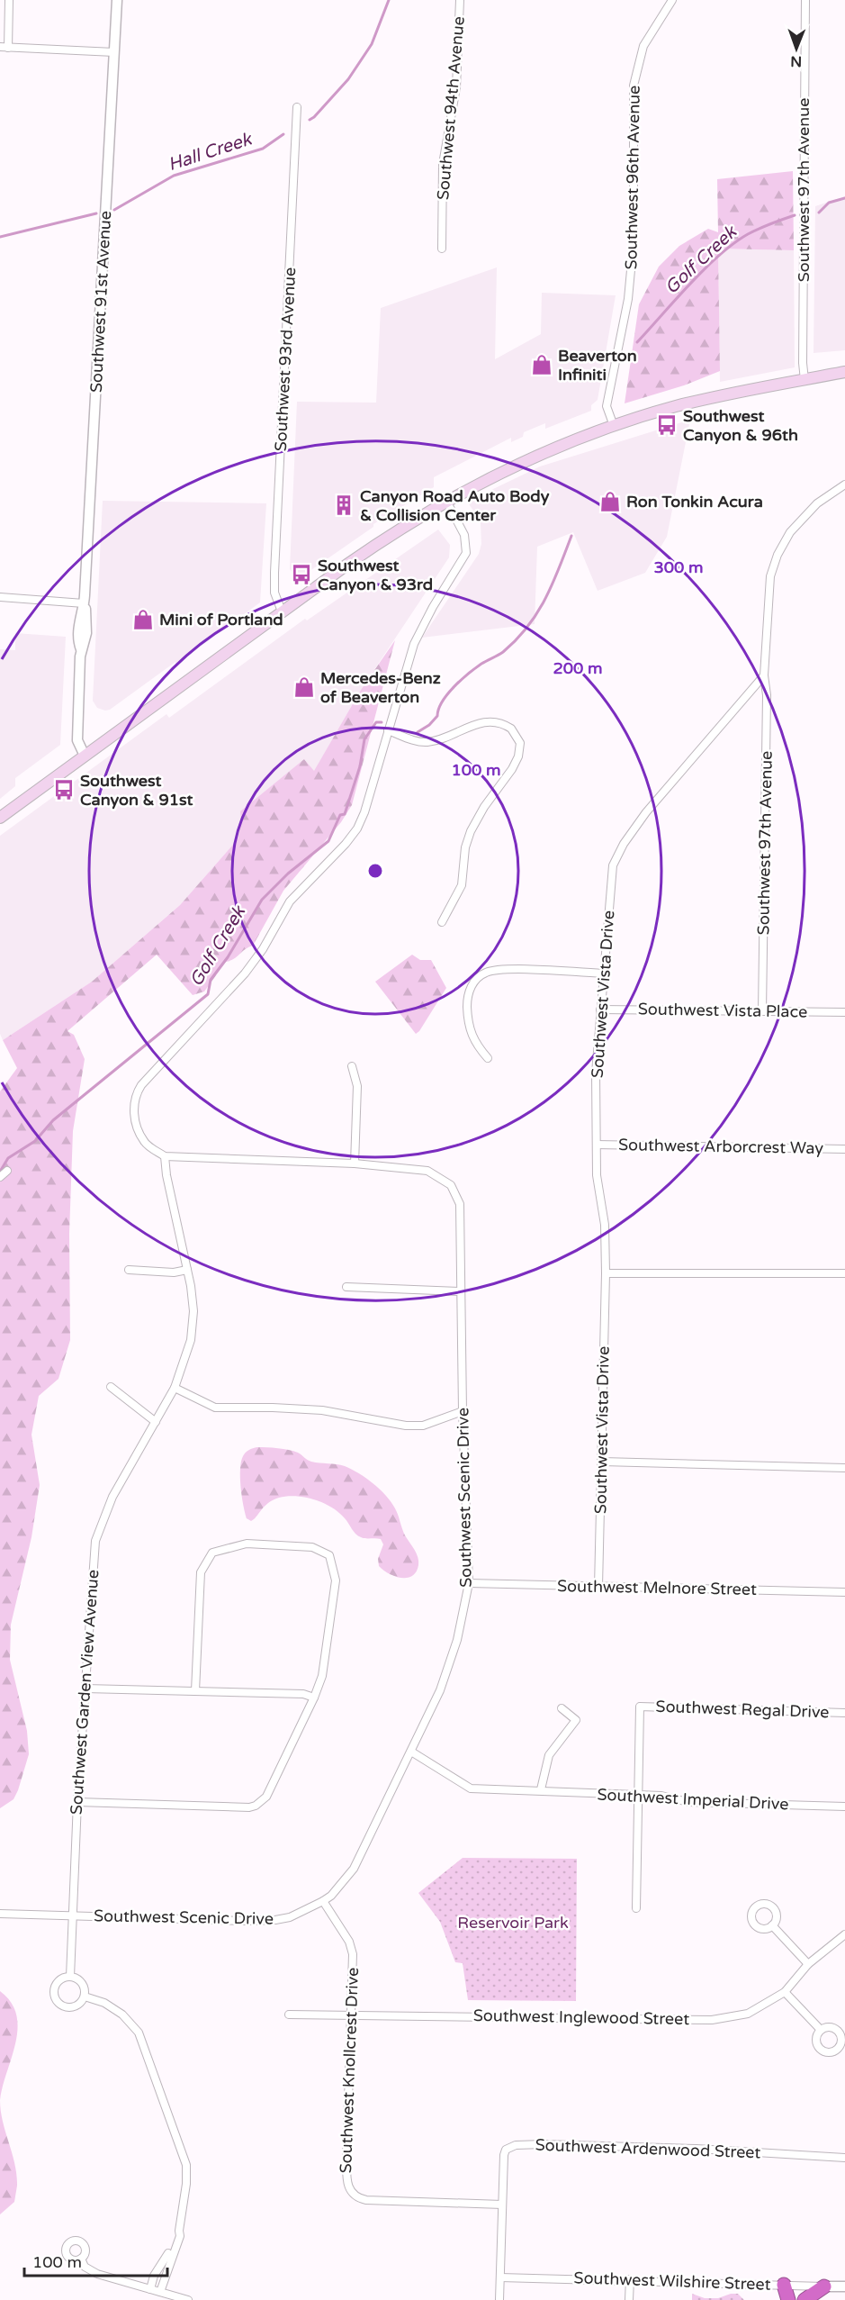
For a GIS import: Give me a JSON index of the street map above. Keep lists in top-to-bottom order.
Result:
{
  "streets": {
    "street": [
      "Southwest 94th Avenue",
      "Southwest 96th Avenue",
      "Southwest 97th Avenue",
      "Southwest 91st Avenue",
      "Southwest 93rd Avenue",
      "Southwest Vista Drive",
      "Southwest Vista Place",
      "Southwest Arborcrest Way",
      "Southwest Scenic Drive",
      "Southwest Melnore Street",
      "Southwest Garden View Avenue",
      "Southwest Regal Drive",
      "Southwest Imperial Drive",
      "Southwest Inglewood Street",
      "Southwest Knollcrest Drive",
      "Southwest Ardenwood Street",
      "Southwest Wilshire Street"
    ]
  },
  "crossings": [
    ["Southwest 97th Avenue", "Southwest Vista Drive"],
    ["Southwest 97th Avenue", "Southwest Vista Place"],
    ["Southwest Vista Drive", "Southwest Vista Place"],
    ["Southwest Vista Drive", "Southwest Arborcrest Way"],
    ["Southwest Vista Drive", "Southwest Melnore Street"],
    ["Southwest Scenic Drive", "Southwest Melnore Street"],
    ["Southwest Scenic Drive", "Southwest Garden View Avenue"],
    ["Southwest Scenic Drive", "Southwest Imperial Drive"],
    ["Southwest Scenic Drive", "Southwest Knollcrest Drive"],
    ["Southwest Regal Drive", "Southwest Imperial Drive"],
    ["Southwest Inglewood Street", "Southwest Knollcrest Drive"],
    ["Southwest Knollcrest Drive", "Southwest Ardenwood Street"]
  ],
  "water": ["Hall Creek", "Golf Creek"],
  "parks": ["Reservoir Park"],
  "places": {
    "shop": [
      "Beaverton Infiniti",
      "Ron Tonkin Acura",
      "Mini of Portland",
      "Mercedes-Benz of Beaverton"
    ],
    "bus stop": ["Southwest Canyon & 96th", "Southwest Canyon & 93rd", "Southwest Canyon & 91st"],
    "building": ["Canyon Road Auto Body & Collision Center"]
  },
  "scale_bar": "100 m",
  "north": "bottom",
  "rings": ["300 m", "200 m", "100 m"]
}
